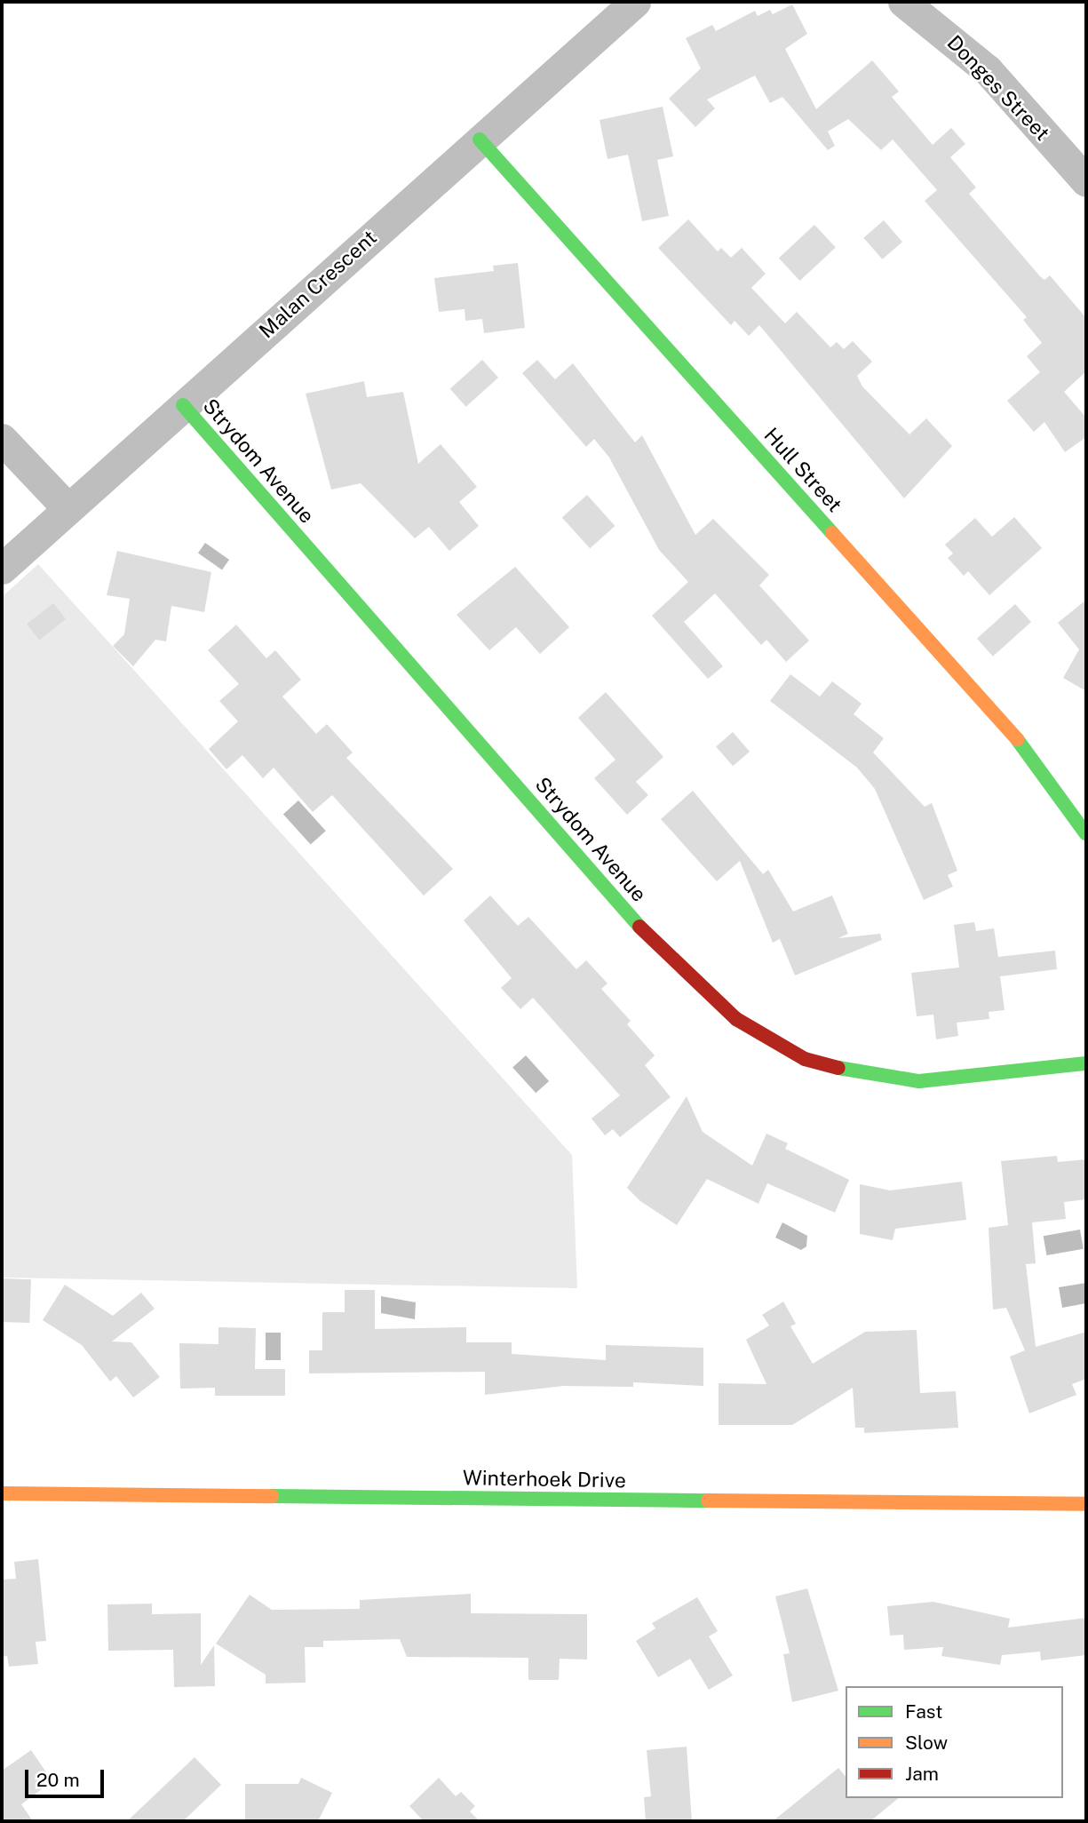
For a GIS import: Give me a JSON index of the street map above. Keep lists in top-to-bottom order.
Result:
{
  "streets": {
    "street": [
      "Donges Street",
      "Malan Crescent",
      "Strydom Avenue",
      "Hull Street",
      "Winterhoek Drive"
    ]
  },
  "crossings": [
    ["Malan Crescent", "Strydom Avenue"],
    ["Malan Crescent", "Hull Street"]
  ],
  "legend": ["Fast", "Slow", "Jam"],
  "scale_bar": "20 m"
}
